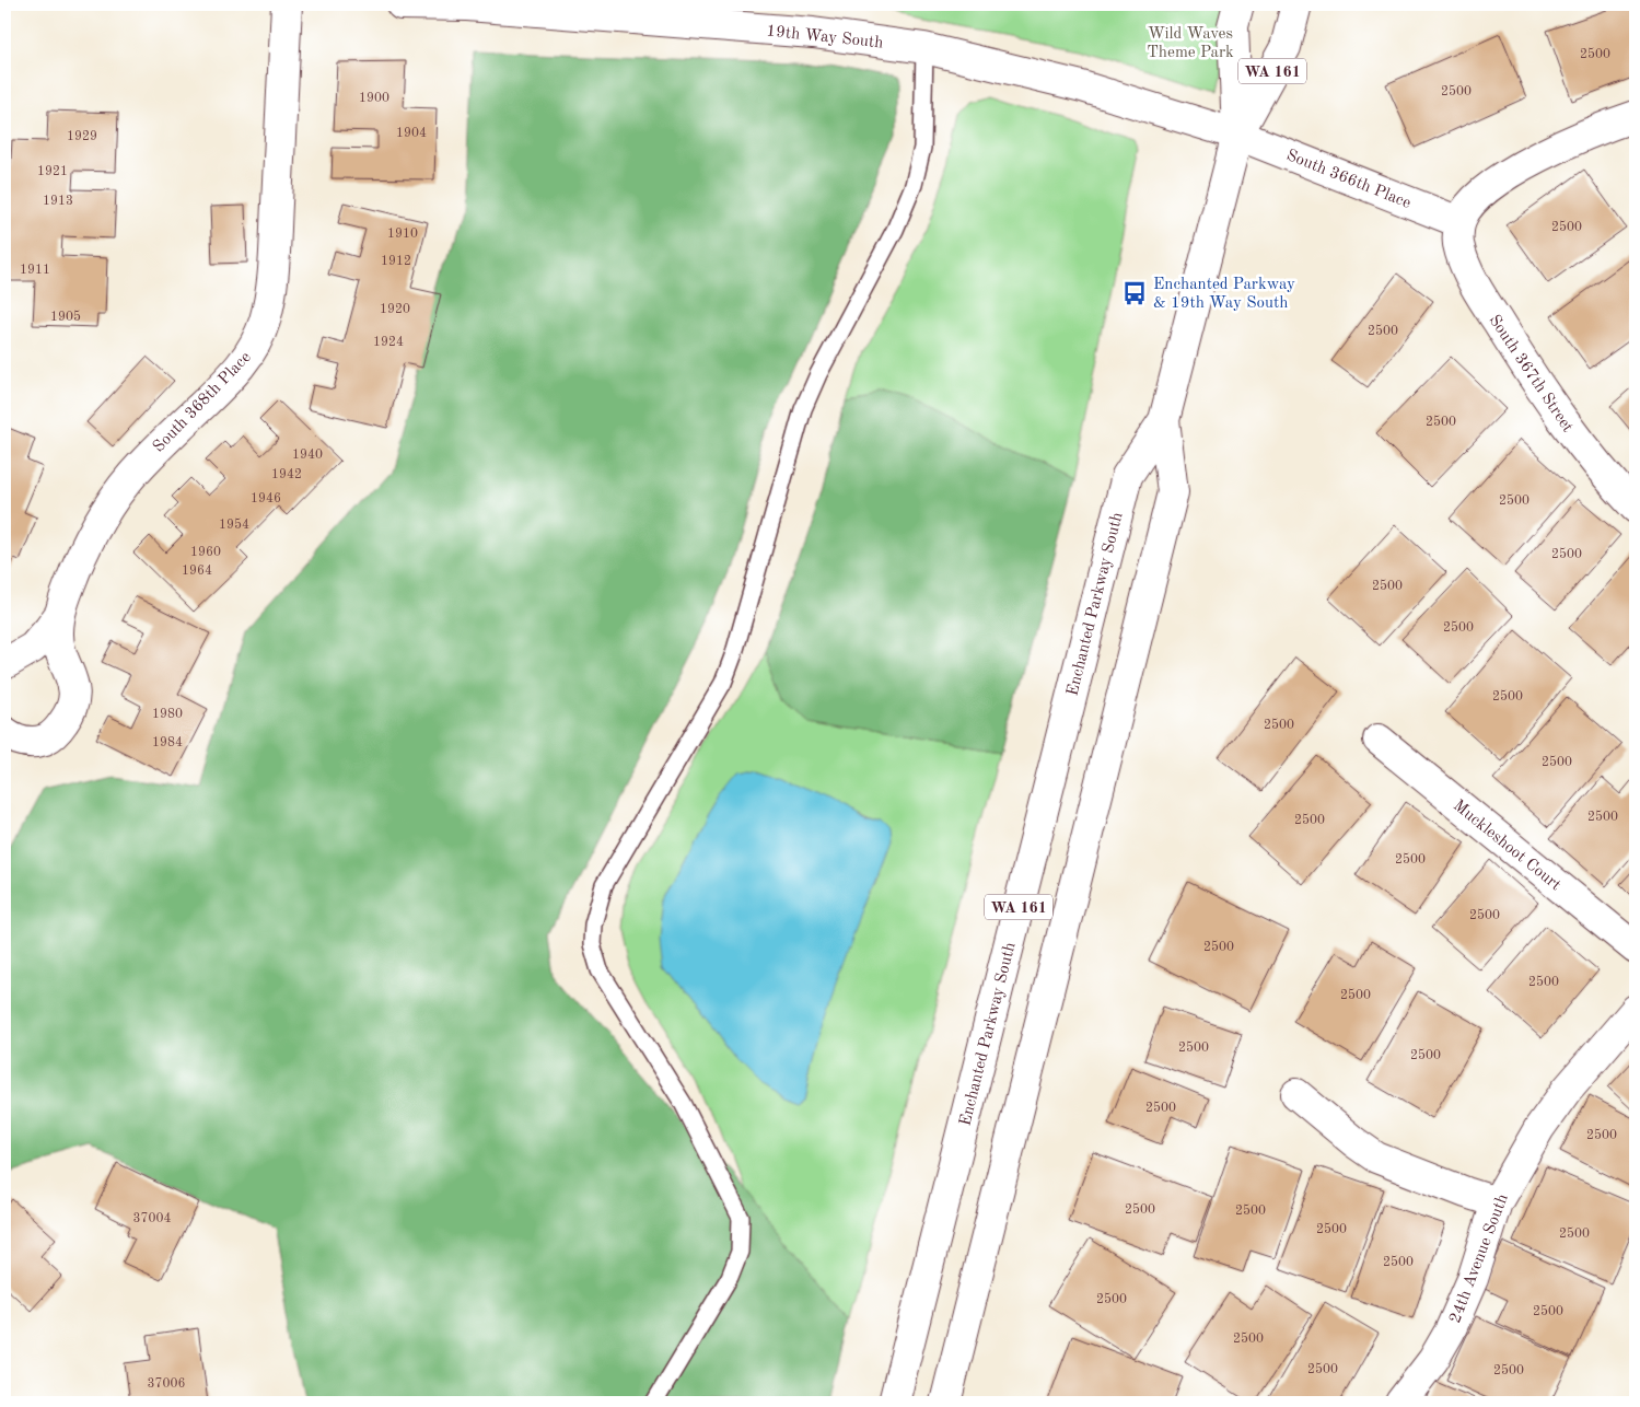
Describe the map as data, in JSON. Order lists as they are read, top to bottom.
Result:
{
  "streets": {
    "street": [
      "19th Way South",
      "WA 161",
      "South 366th Place",
      "South 367th Street",
      "South 368th Place",
      "Enchanted Parkway South",
      "Muckleshoot Court",
      "24th Avenue South"
    ]
  },
  "crossings": [
    ["19th Way South", "South 366th Place"],
    ["19th Way South", "Enchanted Parkway South"],
    ["South 366th Place", "South 367th Street"],
    ["South 366th Place", "Enchanted Parkway South"]
  ],
  "parks": ["Wild Waves Theme Park"],
  "places": {
    "bus stop": ["Enchanted Parkway & 19th Way South"]
  },
  "house_numbers": [
    "2500",
    "2500",
    "1900",
    "1904",
    "1929",
    "1921",
    "1913",
    "2500",
    "1910",
    "1912",
    "1911",
    "1920",
    "1905",
    "2500",
    "1924",
    "2500",
    "1940",
    "1942",
    "1946",
    "2500",
    "1954",
    "1960",
    "2500",
    "1964",
    "2500",
    "2500",
    "2500",
    "1980",
    "2500",
    "1984",
    "2500",
    "2500",
    "2500",
    "2500",
    "2500",
    "2500",
    "2500",
    "2500",
    "2500",
    "2500",
    "2500",
    "2500",
    "2500",
    "2500",
    "37004",
    "2500",
    "2500",
    "2500",
    "2500",
    "2500",
    "2500",
    "2500",
    "2500",
    "37006"
  ]
}
